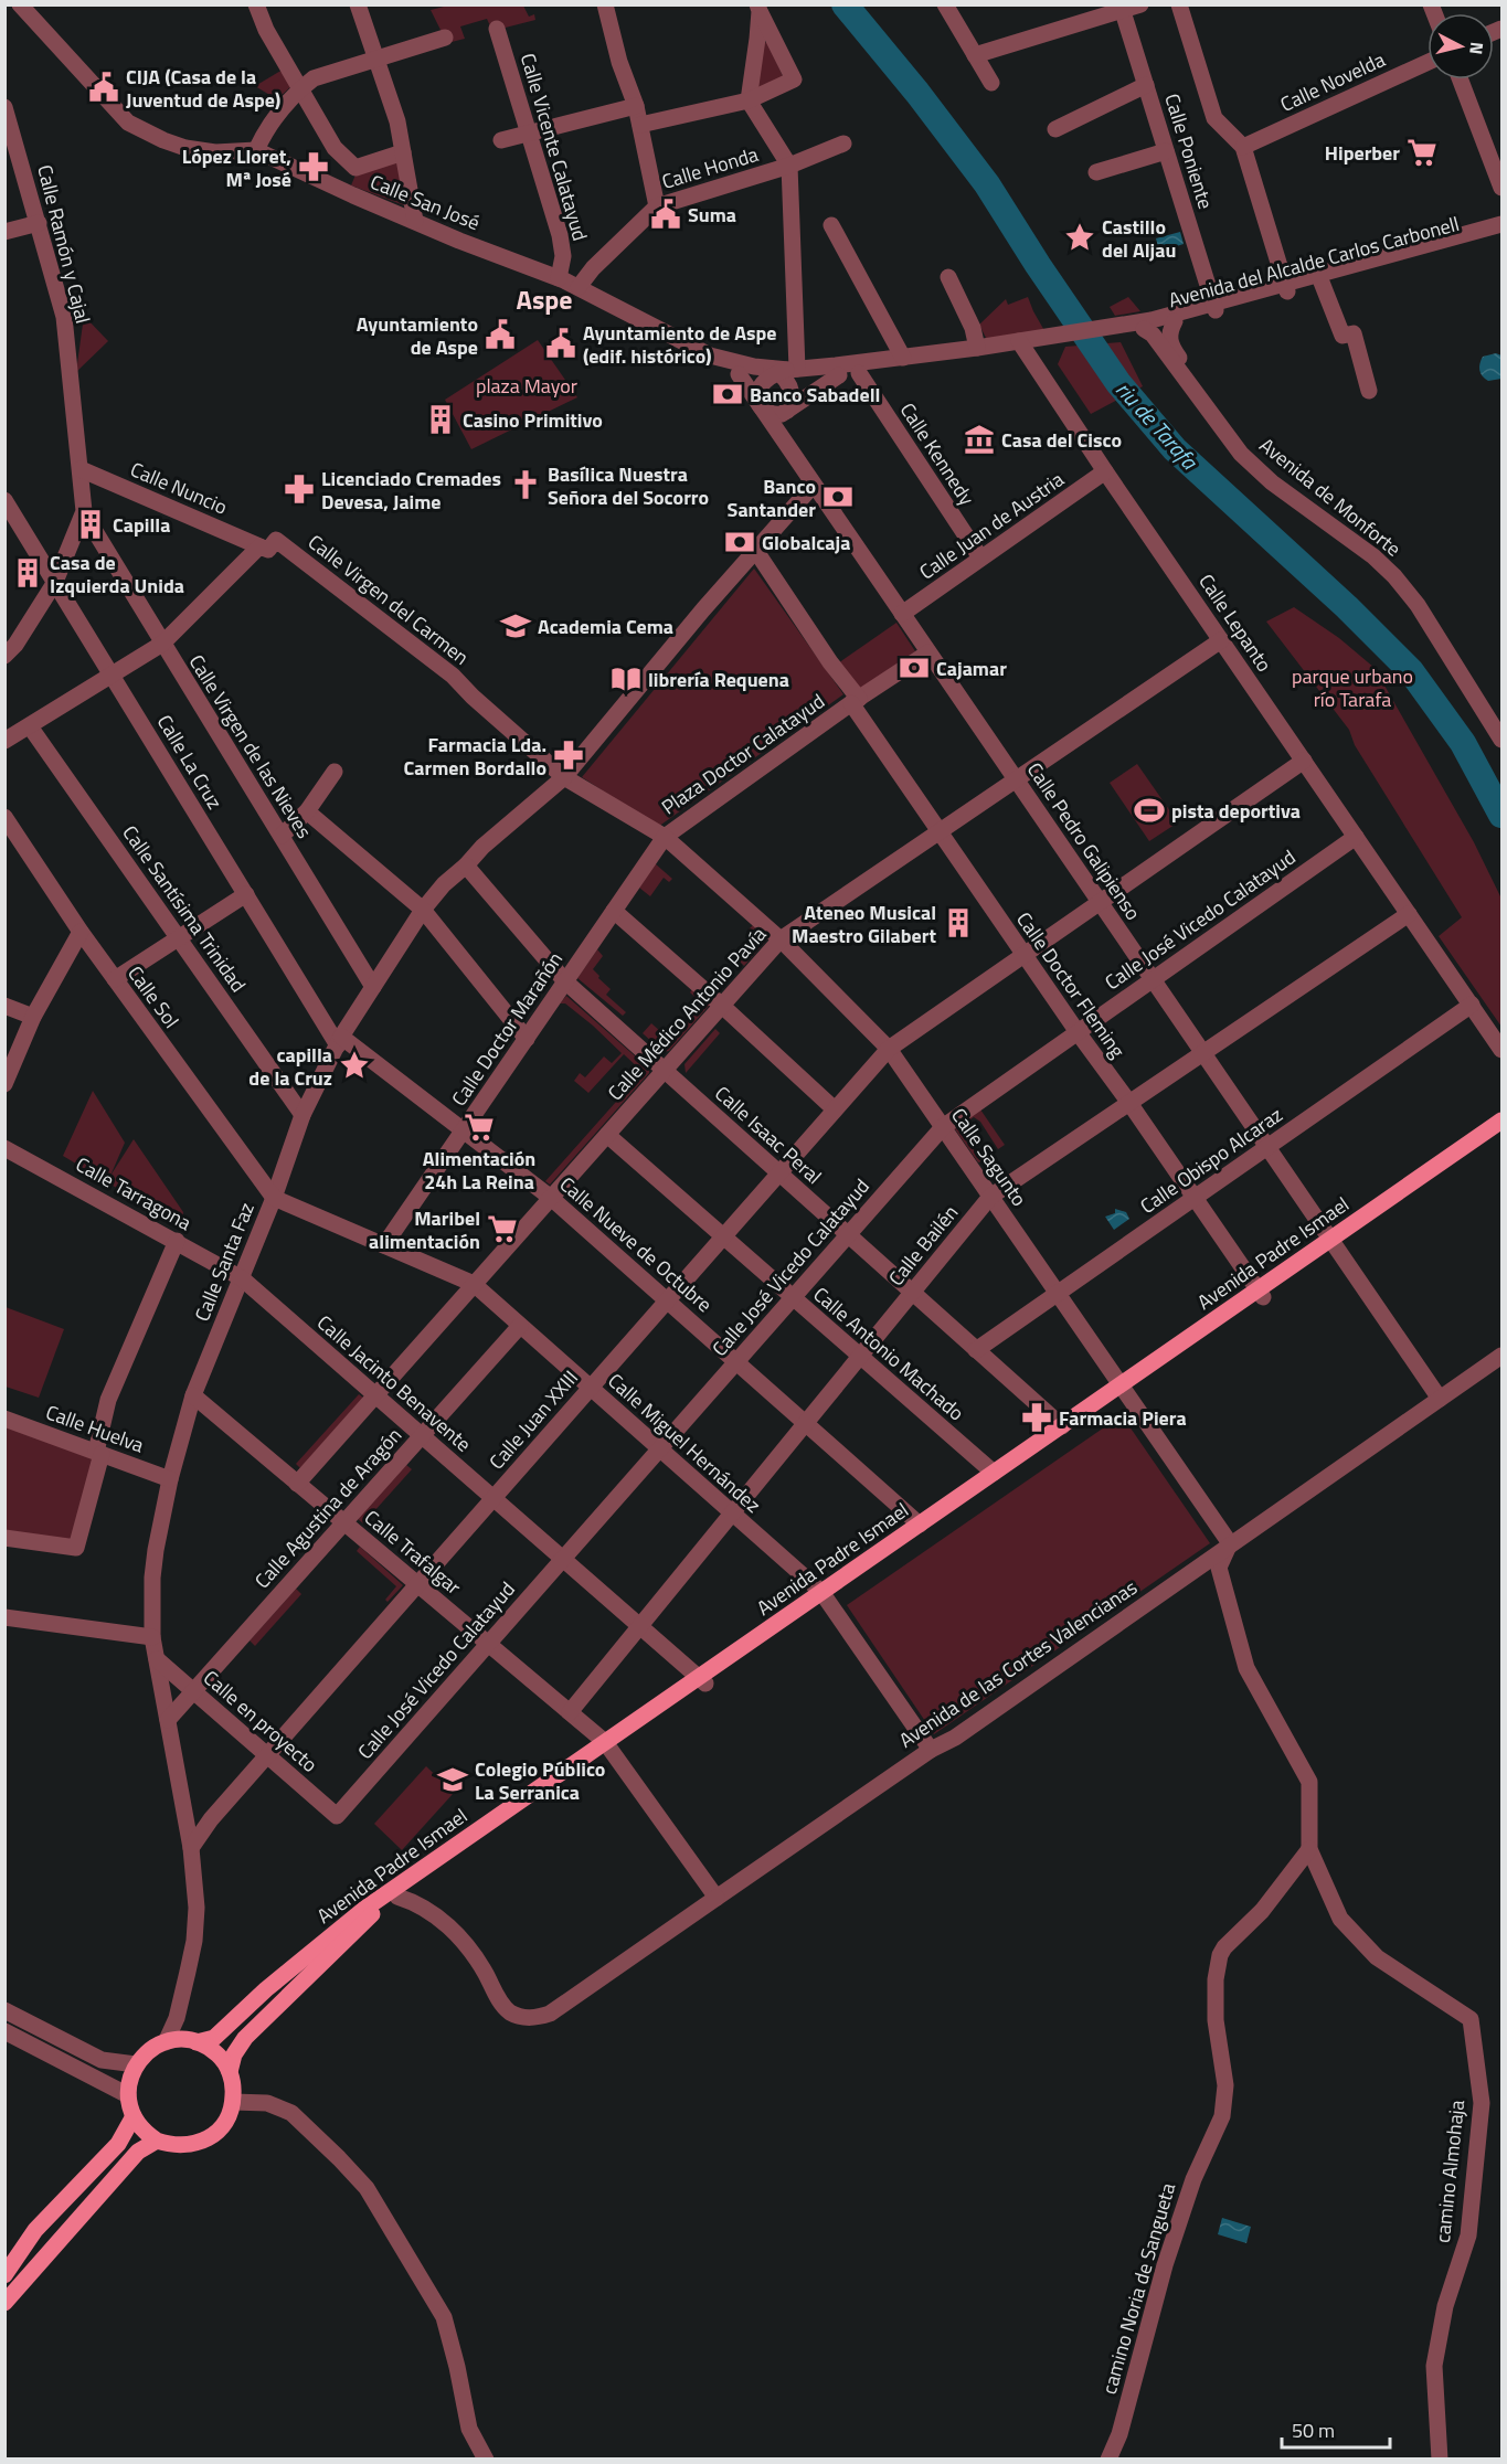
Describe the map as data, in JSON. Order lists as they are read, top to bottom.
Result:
{
  "streets": {
    "main road": ["Avenida Padre Ismael"],
    "street": [
      "Calle Novelda",
      "Calle Vicente Calatayud",
      "Calle Poniente",
      "Calle Honda",
      "Calle San José",
      "Calle Ramón y Cajal",
      "Avenida del Alcalde Carlos Carbonell",
      "Calle Kennedy",
      "Calle Nuncio",
      "Avenida de Monforte",
      "Calle Juan de Austria",
      "Calle Virgen del Carmen",
      "Calle Lepanto",
      "Calle Virgen de las Nieves",
      "Plaza Doctor Calatayud",
      "Calle La Cruz",
      "Calle Pedro Galipienso",
      "Calle Santísima Trinidad",
      "Calle José Vicedo Calatayud",
      "Calle Doctor Fleming",
      "Calle Sol",
      "Calle Médico Antonio Pavía",
      "Calle Doctor Marañón",
      "Calle Isaac Peral",
      "Calle Sagunto",
      "Calle Obispo Alcaraz",
      "Calle Tarragona",
      "Calle Nueve de Octubre",
      "Calle Bailén",
      "Calle Santa Faz",
      "Calle Antonio Machado",
      "Calle Jacinto Benavente",
      "Calle Juan XXIII",
      "Calle Huelva",
      "Calle Miguel Hernández",
      "Calle Agustina de Aragón",
      "Calle Trafalgar",
      "Avenida de las Cortes Valencianas",
      "Calle en proyecto",
      "camino Almohaja",
      "camino Noria de Sangueta"
    ]
  },
  "crossings": [
    ["Calle Vicente Calatayud", "Calle San José"],
    ["Calle Poniente", "Avenida del Alcalde Carlos Carbonell"],
    ["Calle Honda", "Calle San José"],
    ["Calle Ramón y Cajal", "Calle Nuncio"],
    ["Calle Ramón y Cajal", "Calle Virgen de las Nieves"],
    ["Avenida del Alcalde Carlos Carbonell", "Avenida de Monforte"],
    ["Calle Kennedy", "Calle Juan de Austria"],
    ["Calle Nuncio", "Calle Virgen del Carmen"],
    ["Calle Juan de Austria", "Calle Lepanto"],
    ["Calle Juan de Austria", "Calle Pedro Galipienso"],
    ["Calle Virgen del Carmen", "Plaza Doctor Calatayud"],
    ["Calle Virgen del Carmen", "Calle Santa Faz"],
    ["Calle Lepanto", "Calle José Vicedo Calatayud"],
    ["Calle Lepanto", "Calle Médico Antonio Pavía"],
    ["Calle Lepanto", "Calle Obispo Alcaraz"],
    ["Calle Lepanto", "Calle Bailén"],
    ["Calle Lepanto", "Calle Juan XXIII"],
    ["Calle Virgen de las Nieves", "Calle Santa Faz"],
    ["Plaza Doctor Calatayud", "Calle Pedro Galipienso"],
    ["Plaza Doctor Calatayud", "Calle Doctor Fleming"],
    ["Plaza Doctor Calatayud", "Calle Doctor Marañón"],
    ["Plaza Doctor Calatayud", "Calle Sagunto"],
    ["Plaza Doctor Calatayud", "Calle Santa Faz"],
    ["Calle La Cruz", "Calle Nueve de Octubre"],
    ["Calle La Cruz", "Calle Santa Faz"],
    ["Calle Pedro Galipienso", "Calle José Vicedo Calatayud"],
    ["Calle Pedro Galipienso", "Calle Médico Antonio Pavía"],
    ["Calle Pedro Galipienso", "Calle Obispo Alcaraz"],
    ["Calle Pedro Galipienso", "Calle Bailén"],
    ["Calle Pedro Galipienso", "Avenida Padre Ismael"],
    ["Calle Pedro Galipienso", "Calle Juan XXIII"],
    ["Calle Pedro Galipienso", "Avenida de las Cortes Valencianas"],
    ["Calle Santísima Trinidad", "Calle Santa Faz"],
    ["Calle José Vicedo Calatayud", "Calle Doctor Fleming"],
    ["Calle José Vicedo Calatayud", "Calle Isaac Peral"],
    ["Calle José Vicedo Calatayud", "Calle Sagunto"],
    ["Calle José Vicedo Calatayud", "Calle Nueve de Octubre"],
    ["Calle José Vicedo Calatayud", "Calle Antonio Machado"],
    ["Calle José Vicedo Calatayud", "Calle Jacinto Benavente"],
    ["Calle José Vicedo Calatayud", "Calle Miguel Hernández"],
    ["Calle José Vicedo Calatayud", "Calle Trafalgar"],
    ["Calle José Vicedo Calatayud", "Calle en proyecto"],
    ["Calle Doctor Fleming", "Calle Médico Antonio Pavía"],
    ["Calle Doctor Fleming", "Calle Obispo Alcaraz"],
    ["Calle Doctor Fleming", "Calle Bailén"],
    ["Calle Doctor Fleming", "Avenida Padre Ismael"],
    ["Calle Doctor Fleming", "Calle Juan XXIII"],
    ["Calle Sol", "Calle Santa Faz"],
    ["Calle Sol", "Calle Miguel Hernández"],
    ["Calle Médico Antonio Pavía", "Calle Isaac Peral"],
    ["Calle Médico Antonio Pavía", "Calle Sagunto"],
    ["Calle Médico Antonio Pavía", "Calle Nueve de Octubre"],
    ["Calle Médico Antonio Pavía", "Calle Antonio Machado"],
    ["Calle Médico Antonio Pavía", "Calle Jacinto Benavente"],
    ["Calle Médico Antonio Pavía", "Calle Miguel Hernández"],
    ["Calle Médico Antonio Pavía", "Calle Trafalgar"],
    ["Calle Doctor Marañón", "Calle Isaac Peral"],
    ["Calle Doctor Marañón", "Calle Sagunto"],
    ["Calle Doctor Marañón", "Calle Nueve de Octubre"],
    ["Calle Doctor Marañón", "Calle Miguel Hernández"],
    ["Calle Isaac Peral", "Calle Obispo Alcaraz"],
    ["Calle Isaac Peral", "Calle Bailén"],
    ["Calle Isaac Peral", "Avenida Padre Ismael"],
    ["Calle Isaac Peral", "Calle Santa Faz"],
    ["Calle Isaac Peral", "Calle Juan XXIII"],
    ["Calle Sagunto", "Calle Obispo Alcaraz"],
    ["Calle Sagunto", "Calle Bailén"],
    ["Calle Sagunto", "Avenida Padre Ismael"],
    ["Calle Sagunto", "Calle Juan XXIII"],
    ["Calle Sagunto", "Avenida de las Cortes Valencianas"],
    ["Calle Sagunto", "camino Almohaja"],
    ["Calle Tarragona", "Calle Santa Faz"],
    ["Calle Tarragona", "Calle Jacinto Benavente"],
    ["Calle Nueve de Octubre", "Calle Bailén"],
    ["Calle Nueve de Octubre", "Avenida Padre Ismael"],
    ["Calle Nueve de Octubre", "Calle Santa Faz"],
    ["Calle Nueve de Octubre", "Calle Juan XXIII"],
    ["Calle Bailén", "Calle Antonio Machado"],
    ["Calle Bailén", "Calle Jacinto Benavente"],
    ["Calle Bailén", "Calle Miguel Hernández"],
    ["Calle Bailén", "Calle Trafalgar"],
    ["Avenida Padre Ismael", "Calle Antonio Machado"],
    ["Avenida Padre Ismael", "Calle Jacinto Benavente"],
    ["Avenida Padre Ismael", "Calle Miguel Hernández"],
    ["Avenida Padre Ismael", "Calle Trafalgar"],
    ["Avenida Padre Ismael", "Avenida de las Cortes Valencianas"],
    ["Calle Santa Faz", "Calle Jacinto Benavente"],
    ["Calle Santa Faz", "Calle Juan XXIII"],
    ["Calle Santa Faz", "Calle Huelva"],
    ["Calle Santa Faz", "Calle Miguel Hernández"],
    ["Calle Santa Faz", "Calle Agustina de Aragón"],
    ["Calle Santa Faz", "Calle Trafalgar"],
    ["Calle Santa Faz", "Calle en proyecto"],
    ["Calle Antonio Machado", "Calle Juan XXIII"],
    ["Calle Jacinto Benavente", "Calle Juan XXIII"],
    ["Calle Jacinto Benavente", "Calle Agustina de Aragón"],
    ["Calle Juan XXIII", "Calle Miguel Hernández"],
    ["Calle Juan XXIII", "Calle Trafalgar"],
    ["Calle Juan XXIII", "Calle en proyecto"],
    ["Calle Miguel Hernández", "Calle Agustina de Aragón"],
    ["Calle Agustina de Aragón", "Calle Trafalgar"],
    ["Calle Agustina de Aragón", "Calle en proyecto"],
    ["Avenida de las Cortes Valencianas", "camino Almohaja"],
    ["camino Almohaja", "camino Noria de Sangueta"]
  ],
  "districts": ["Aspe"],
  "water": ["riu de Tarafa"],
  "parks": ["plaza Mayor", "parque urbano río Tarafa"],
  "places": {
    "public building": [
      "CIJA (Casa de la Juventud de Aspe)",
      "Suma",
      "Ayuntamiento de Aspe",
      "Ayuntamiento de Aspe (edif. histórico)"
    ],
    "supermarket": ["Hiperber", "Alimentación 24h La Reina", "Maribel alimentación"],
    "pharmacy": [
      "López Lloret, Mª José",
      "Licenciado Cremades Devesa, Jaime",
      "Farmacia Lda. Carmen Bordallo",
      "Farmacia Piera"
    ],
    "place": ["Castillo del Aljau", "capilla de la Cruz"],
    "bank": [
      "Banco Sabadell",
      "Banco Santander",
      "Globalcaja",
      "Cajamar"
    ],
    "building": [
      "Casino Primitivo",
      "Capilla",
      "Casa de Izquierda Unida",
      "Ateneo Musical Maestro Gilabert"
    ],
    "museum": ["Casa del Cisco"],
    "church": ["Basílica Nuestra Señora del Socorro"],
    "school or university": ["Academia Cema", "Colegio Público La Serranica"],
    "library": ["librería Requena"],
    "sports": ["pista deportiva"]
  },
  "scale_bar": "50 m",
  "north": "right"
}
